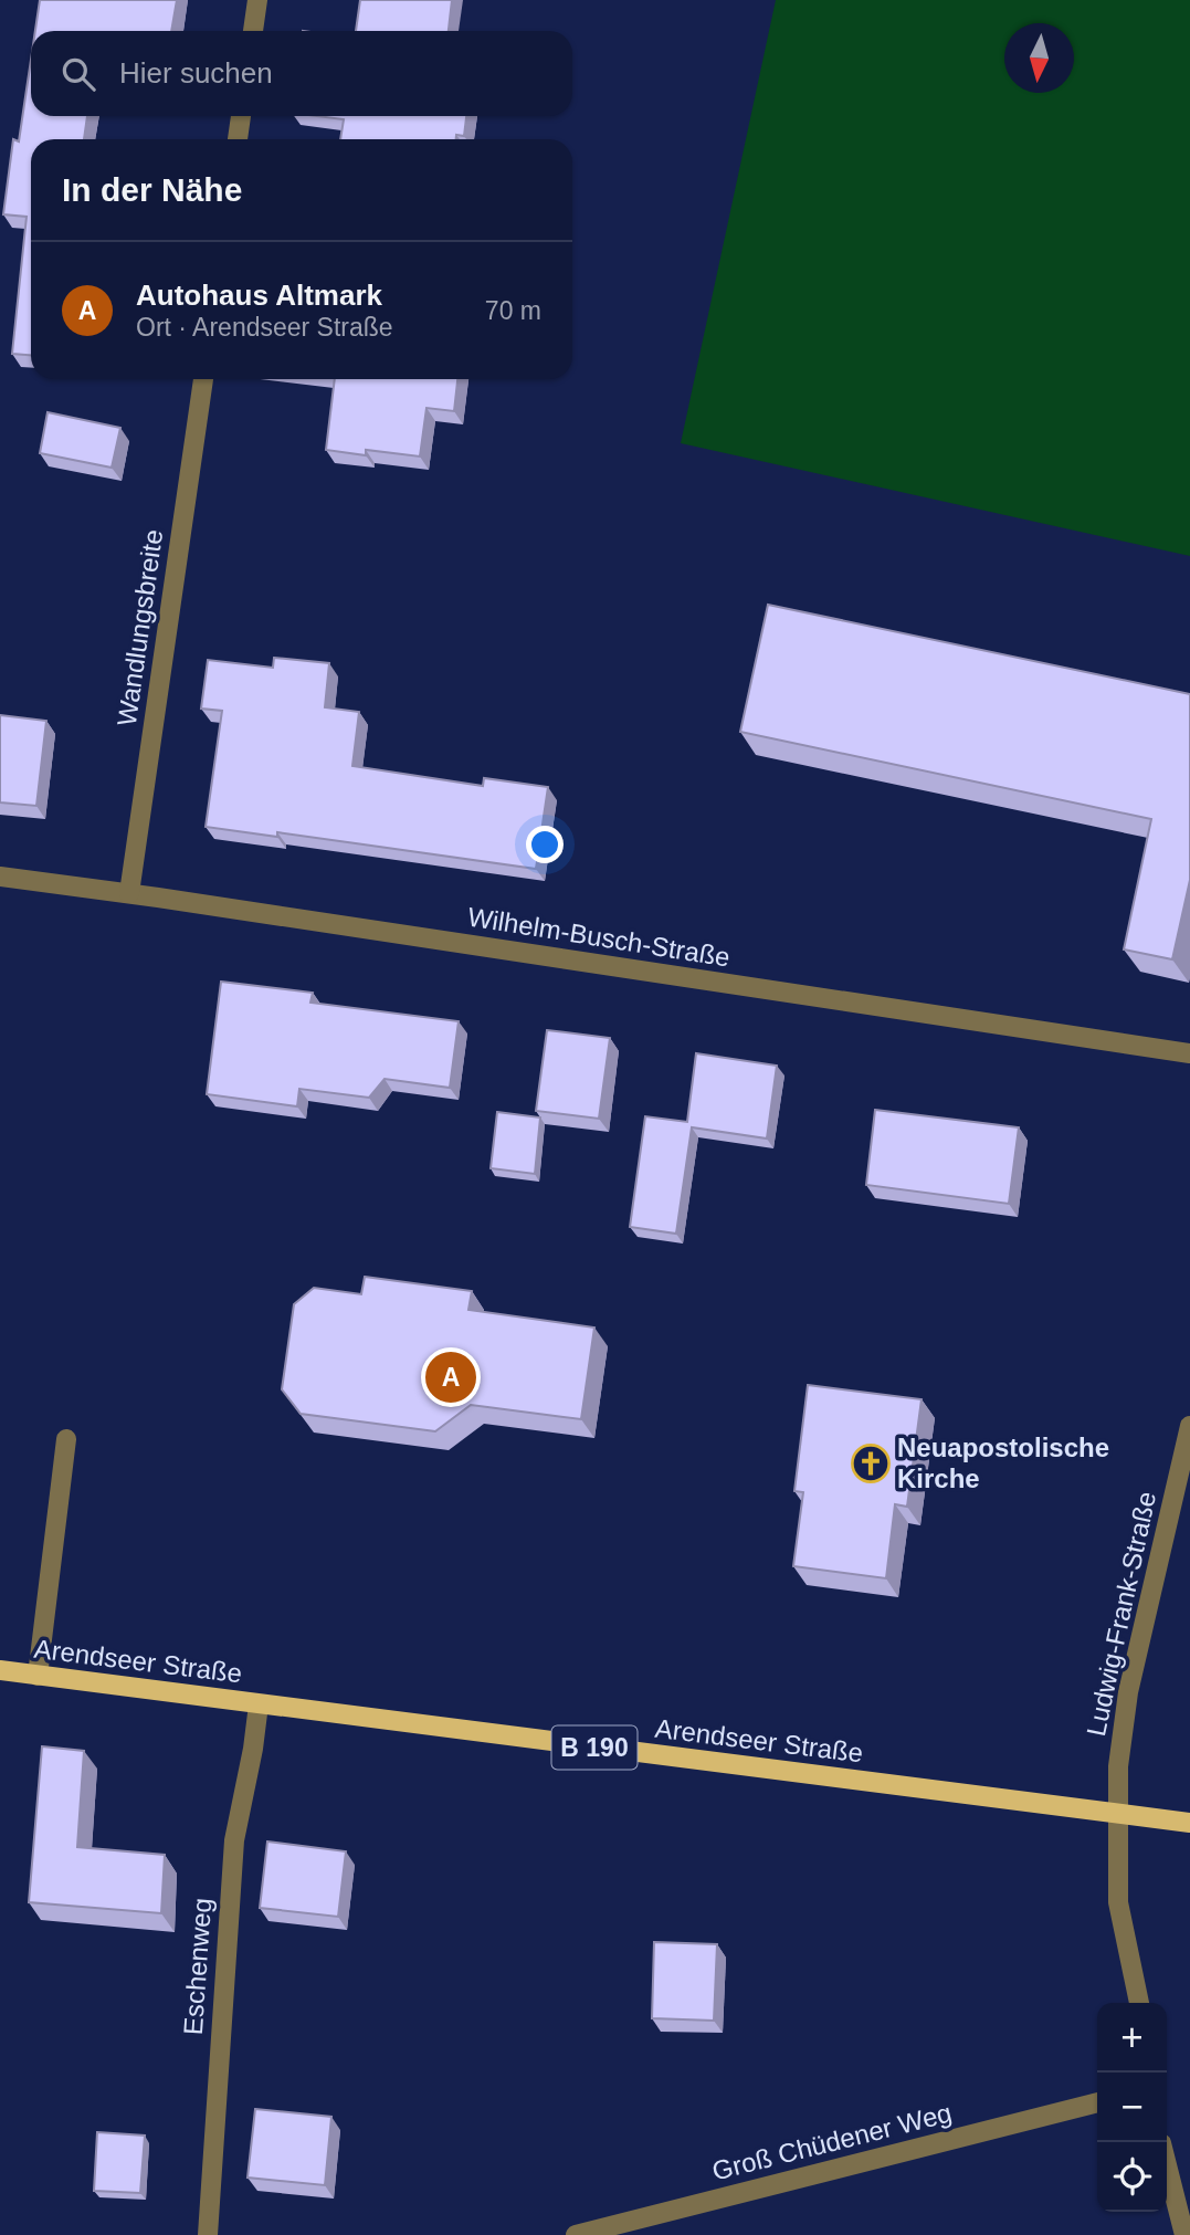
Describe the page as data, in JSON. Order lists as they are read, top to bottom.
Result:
{
  "streets": {
    "main road": ["Arendseer Straße", "B 190"],
    "street": [
      "Wandlungsbreite",
      "Wilhelm-Busch-Straße",
      "Ludwig-Frank-Straße",
      "Eschenweg",
      "Groß Chüdener Weg"
    ]
  },
  "crossings": [
    ["Wandlungsbreite", "Wilhelm-Busch-Straße"],
    ["Ludwig-Frank-Straße", "Arendseer Straße"],
    ["Arendseer Straße", "Eschenweg"]
  ],
  "places": {
    "church": ["Neuapostolische Kirche"]
  },
  "north": "bottom",
  "page": {
    "search": "Hier suchen",
    "heading": "In der Nähe",
    "list": [
      {
        "mark": "A",
        "name": "Autohaus Altmark",
        "note": "Ort · Arendseer Straße",
        "value": "70 m"
      }
    ],
    "pins": "A",
    "map_buttons": ["+", "−"]
  }
}
